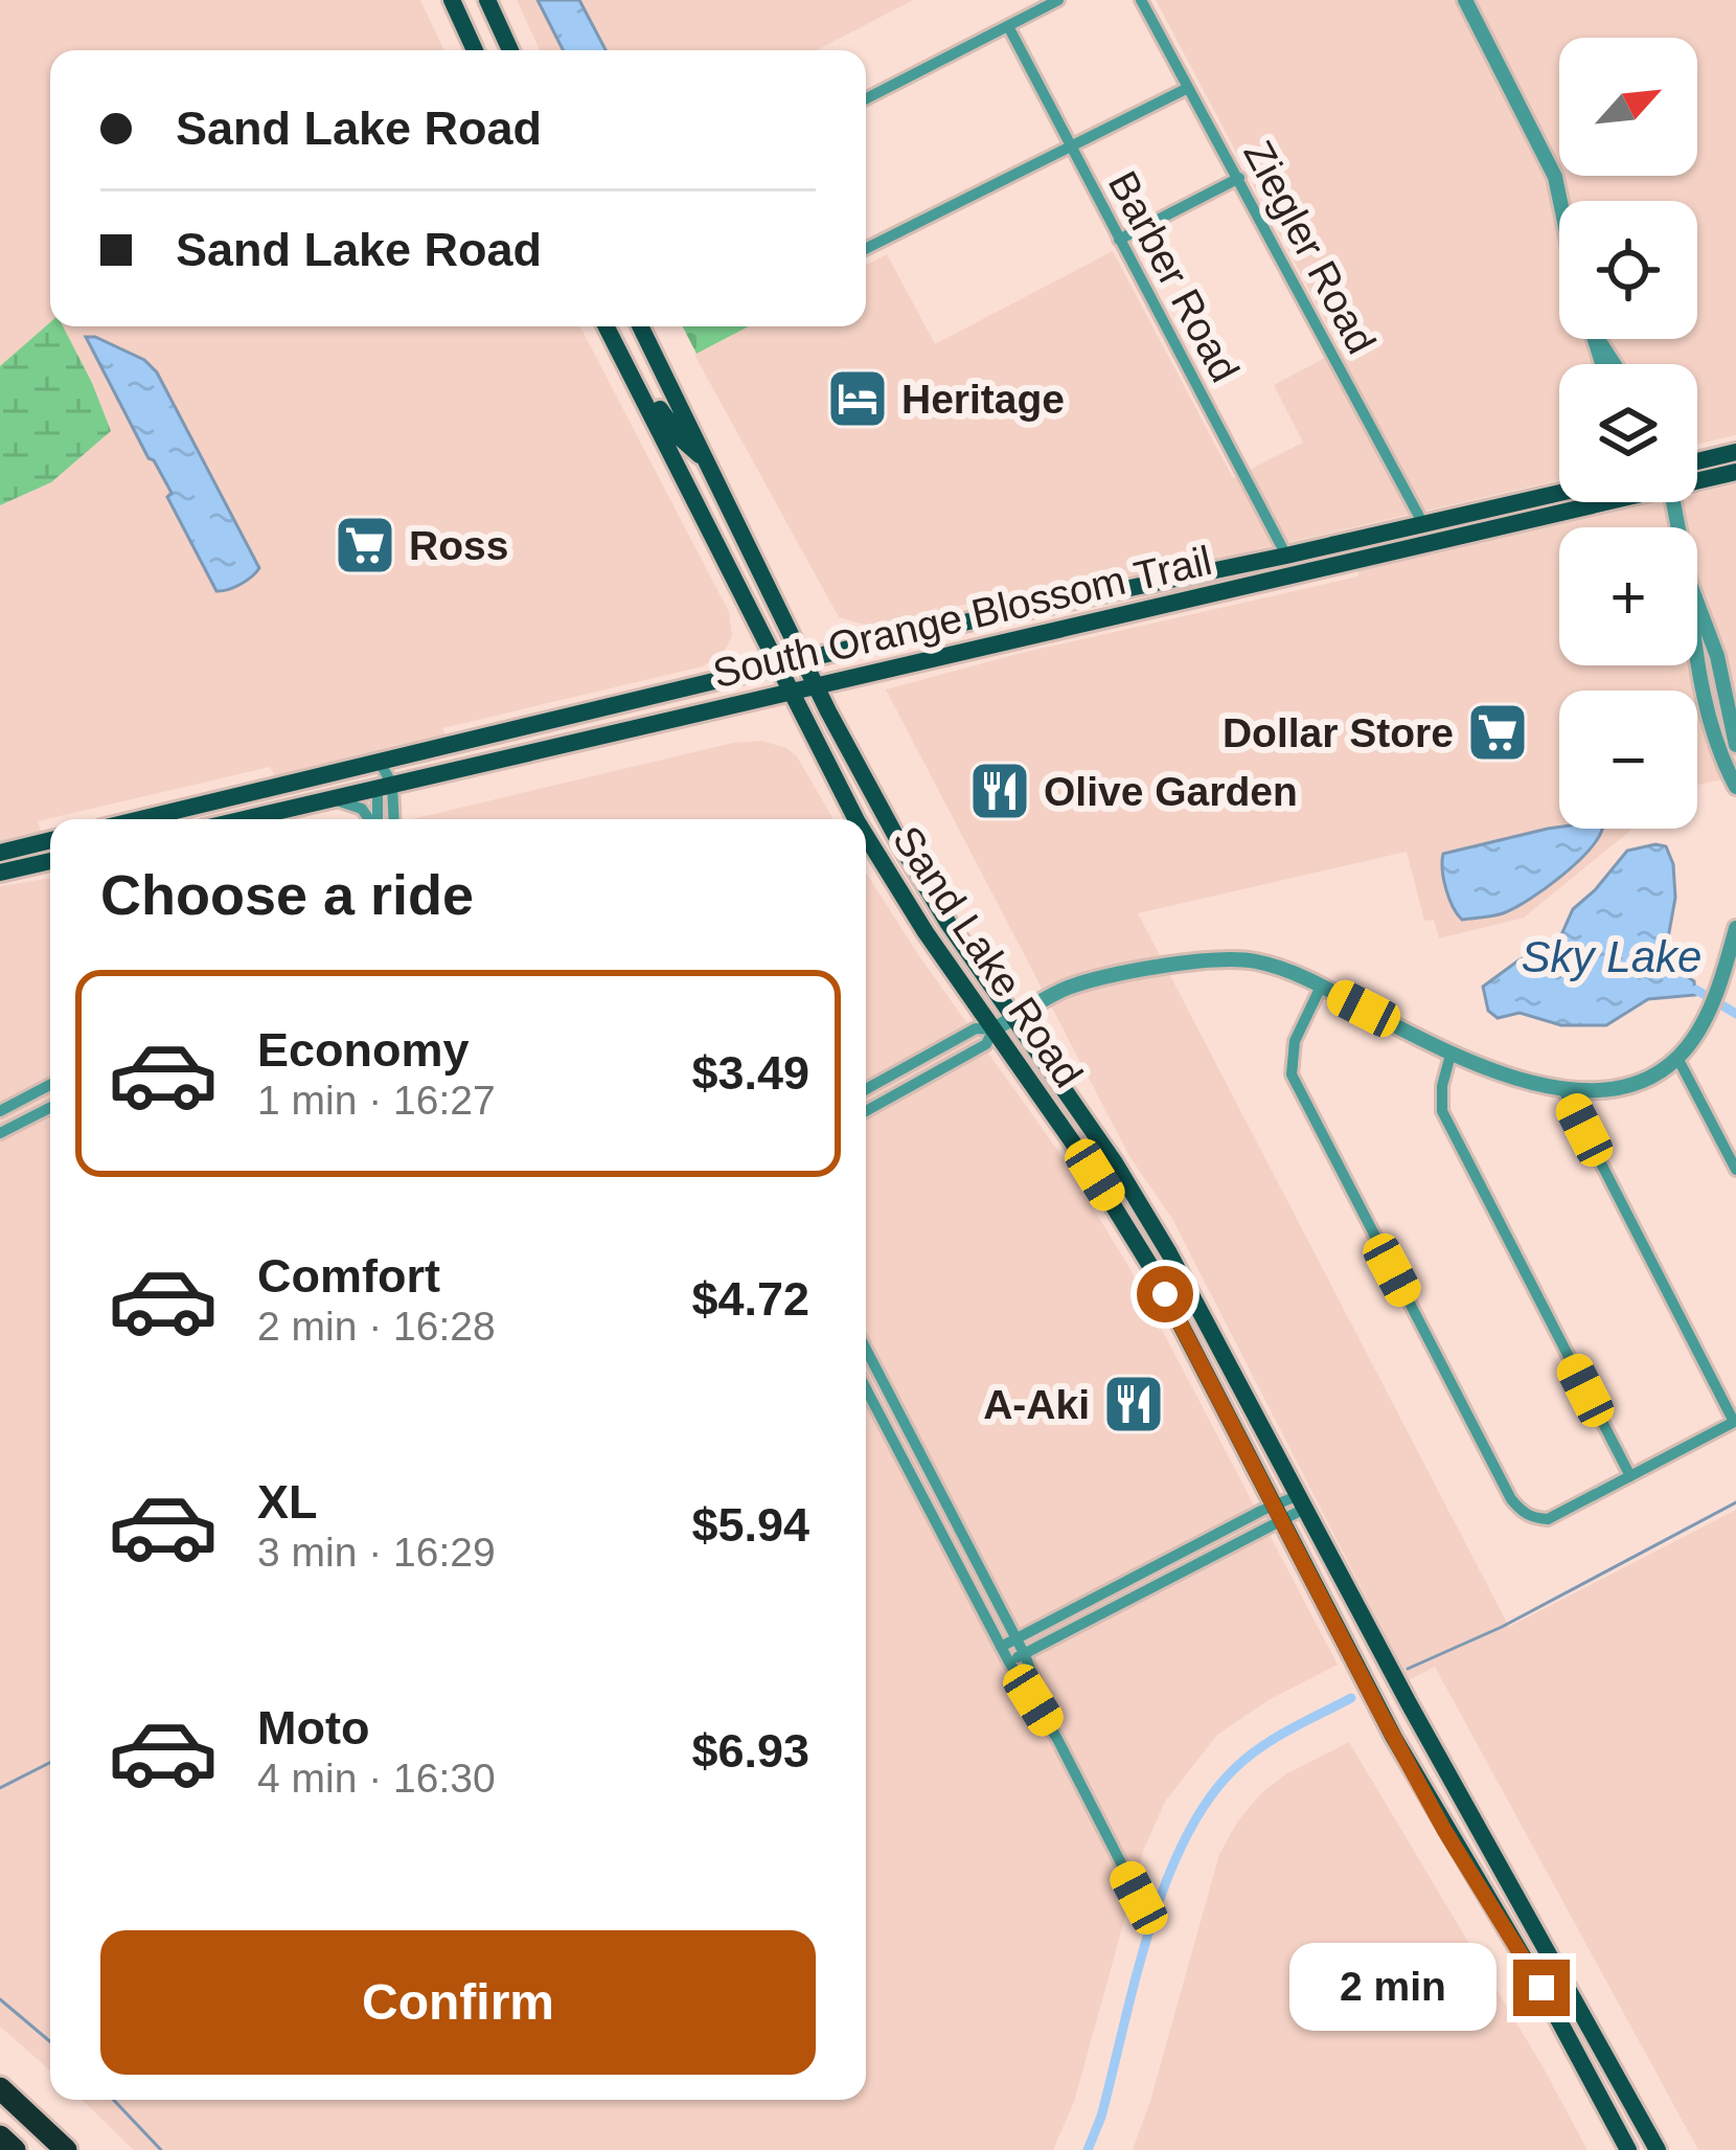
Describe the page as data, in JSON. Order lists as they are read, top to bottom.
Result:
{
  "streets": {
    "main road": ["South Orange Blossom Trail", "Sand Lake Road"],
    "street": ["Ziegler Road", "Barber Road"]
  },
  "crossings": [
    ["Barber Road", "South Orange Blossom Trail"],
    ["South Orange Blossom Trail", "Sand Lake Road"]
  ],
  "water": ["Sky Lake"],
  "places": {
    "hotel": ["Heritage"],
    "supermarket": ["Ross", "Dollar Store"],
    "restaurant": ["Olive Garden", "A-Aki"]
  },
  "north": "top right",
  "page": {
    "map_buttons": ["+", "−"],
    "banner": ["Sand Lake Road", "Sand Lake Road"],
    "heading": "Choose a ride",
    "list": [
      {
        "name": "Economy",
        "note": "1 min · 16:27",
        "value": "$3.49"
      },
      {
        "name": "Comfort",
        "note": "2 min · 16:28",
        "value": "$4.72"
      },
      {
        "name": "XL",
        "note": "3 min · 16:29",
        "value": "$5.94"
      },
      {
        "name": "Moto",
        "note": "4 min · 16:30",
        "value": "$6.93"
      }
    ],
    "buttons": "Confirm",
    "bubble": "2 min"
  }
}
